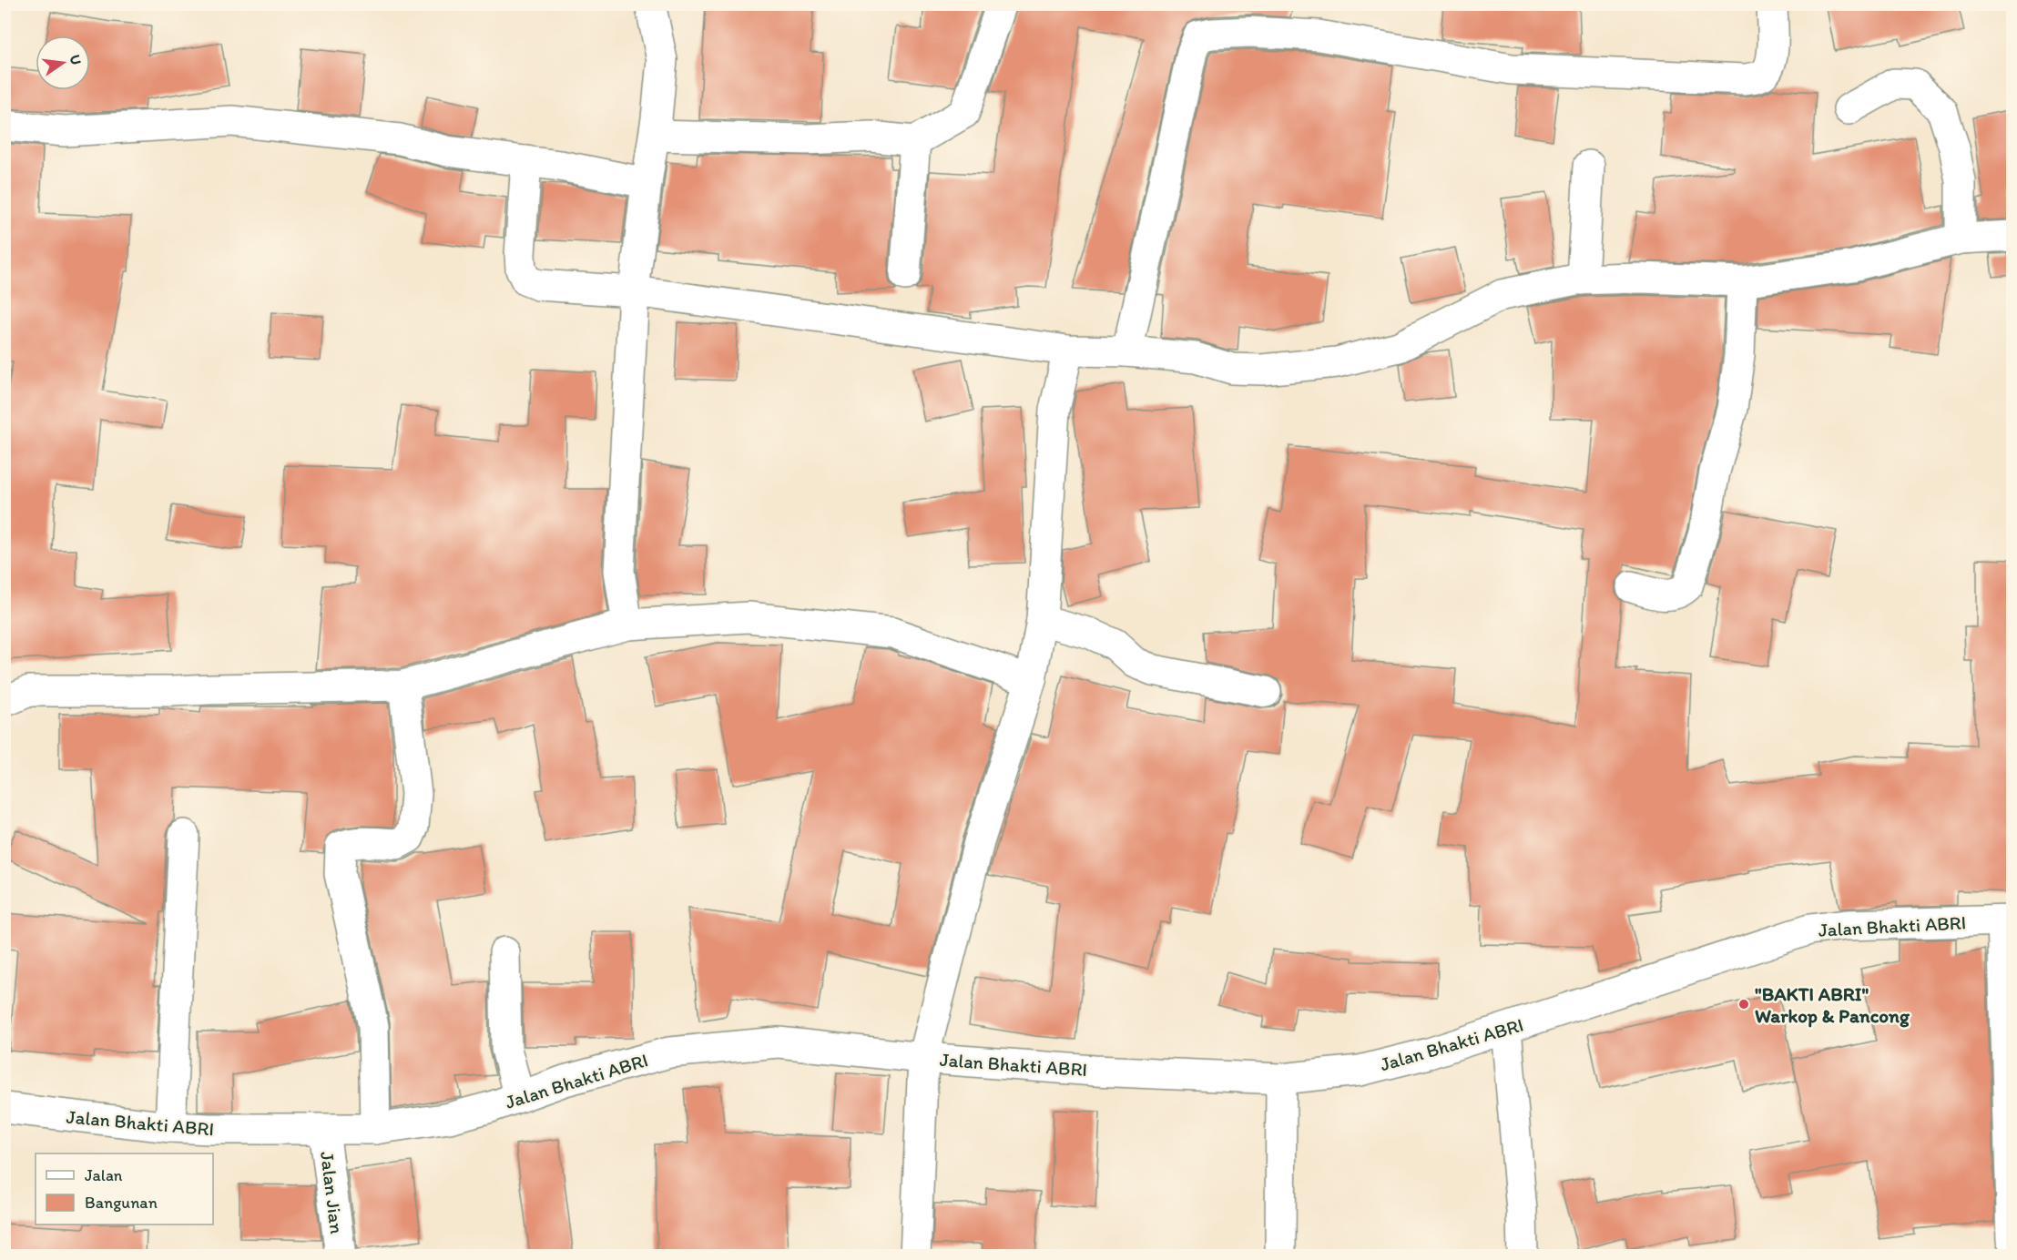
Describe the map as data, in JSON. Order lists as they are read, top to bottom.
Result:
{
  "streets": {
    "street": ["Jalan Bhakti ABRI", "Jalan Jian"]
  },
  "crossings": [
    ["Jalan Bhakti ABRI", "Jalan Jian"]
  ],
  "places": ["\"BAKTI ABRI\" Warkop & Pancong"],
  "legend": ["Jalan", "Bangunan"],
  "north": "right"
}
